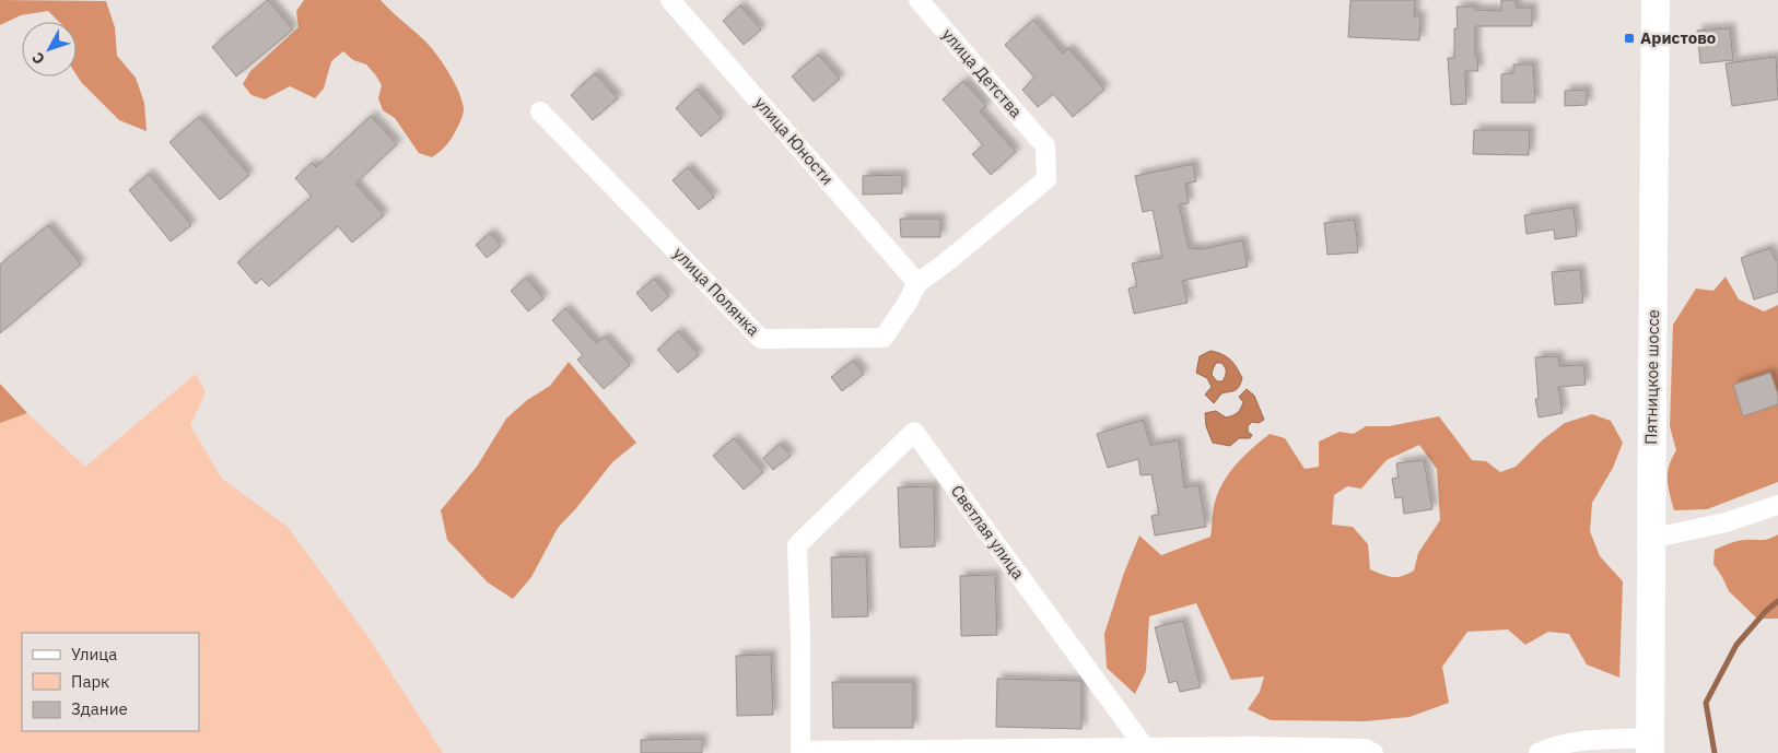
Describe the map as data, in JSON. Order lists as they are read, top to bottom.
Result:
{
  "streets": {
    "main road": ["Пятницкое шоссе"],
    "street": [
      "улица Детства",
      "улица Юности",
      "улица Полянка",
      "Светлая улица"
    ]
  },
  "crossings": [
    ["улица Детства", "улица Юности"],
    ["улица Детства", "улица Полянка"],
    ["улица Юности", "улица Полянка"]
  ],
  "places": {
    "transit": ["Аристово"]
  },
  "legend": ["Улица", "Парк", "Здание"],
  "north": "bottom left"
}
